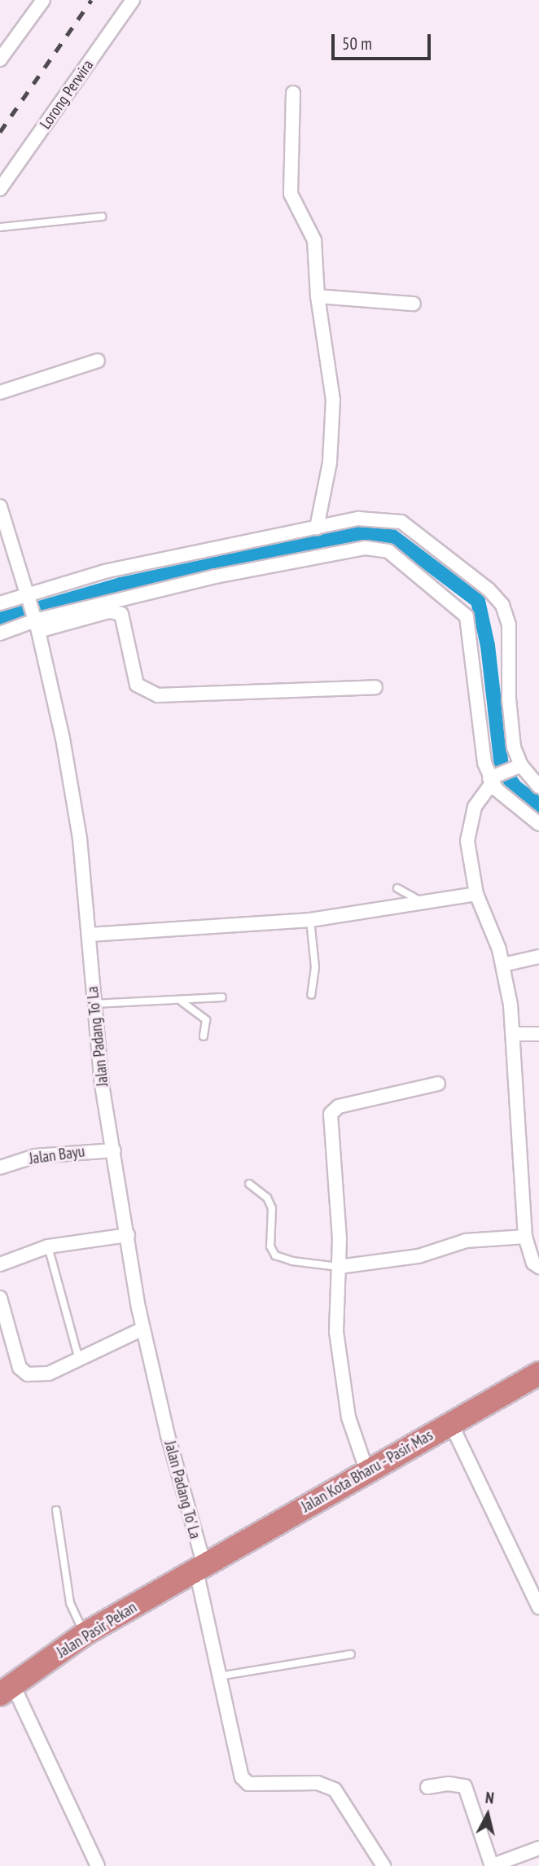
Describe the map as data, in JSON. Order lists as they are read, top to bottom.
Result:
{
  "streets": {
    "highway": ["Jalan Kota Bharu - Pasir Mas", "Jalan Pasir Pekan"],
    "street": ["Lorong Perwira", "Jalan Padang To' La", "Jalan Bayu"]
  },
  "crossings": [
    ["Jalan Padang To' La", "Jalan Bayu"],
    ["Jalan Padang To' La", "Jalan Kota Bharu - Pasir Mas"],
    ["Jalan Padang To' La", "Jalan Pasir Pekan"],
    ["Jalan Kota Bharu - Pasir Mas", "Jalan Pasir Pekan"]
  ],
  "scale_bar": "50 m",
  "north": "top"
}
